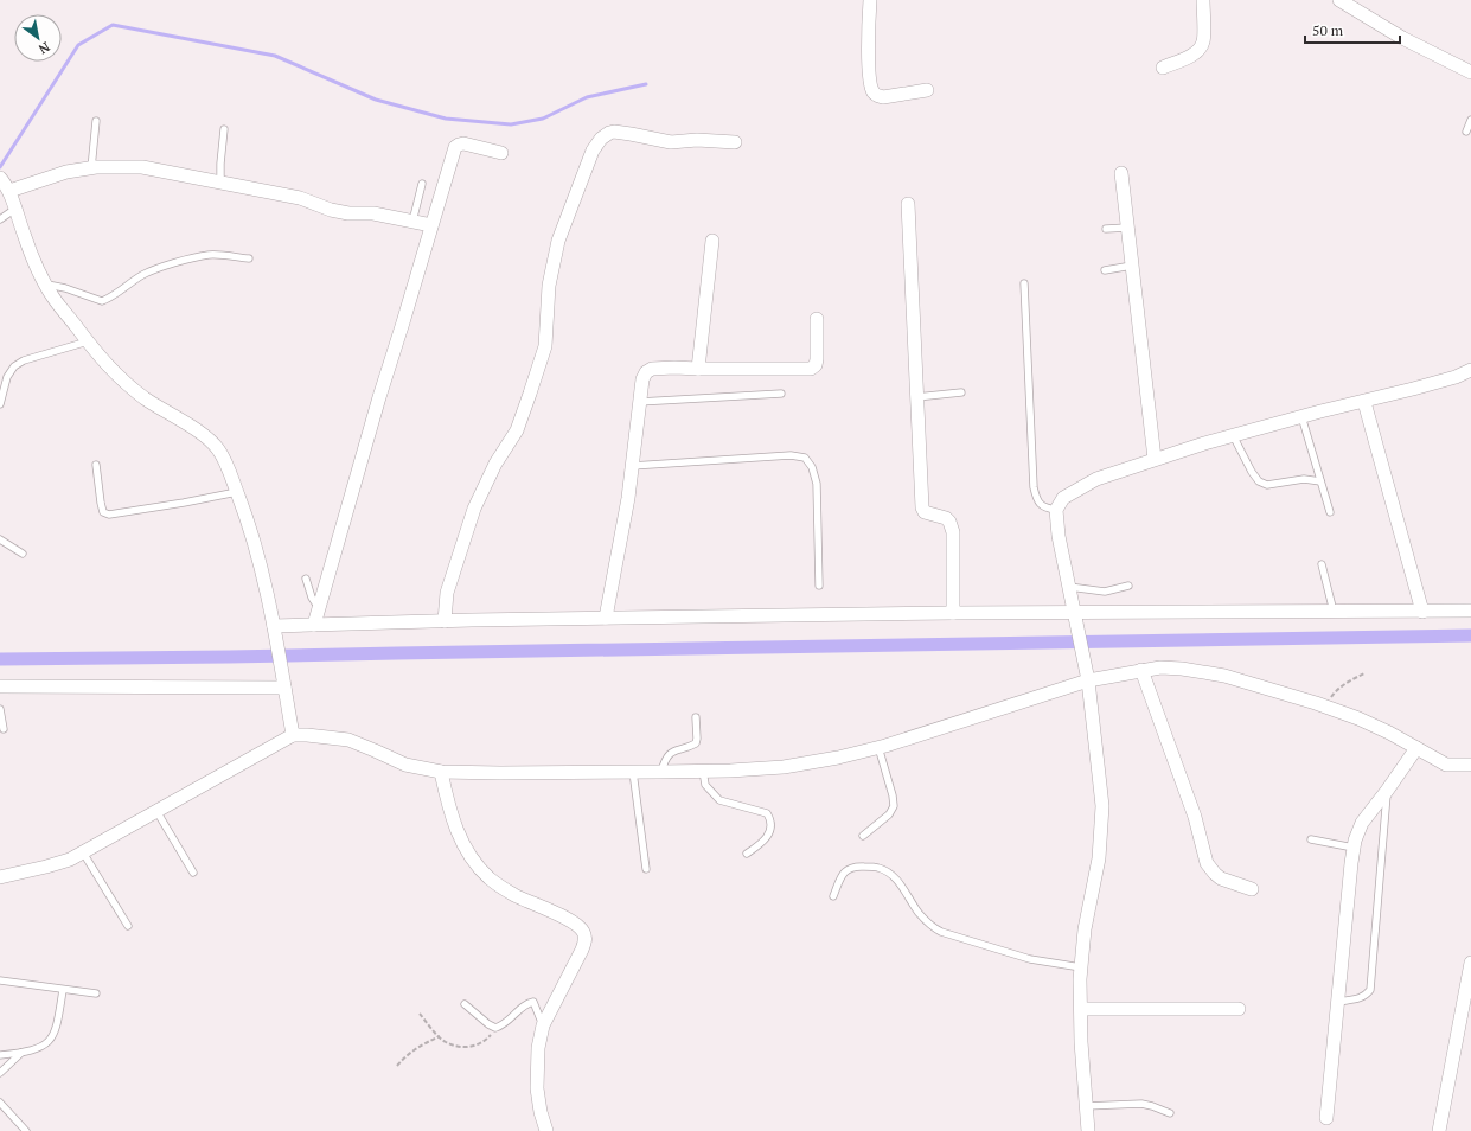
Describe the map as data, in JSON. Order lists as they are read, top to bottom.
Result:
{
  "scale_bar": "50 m",
  "north": "bottom right"
}
